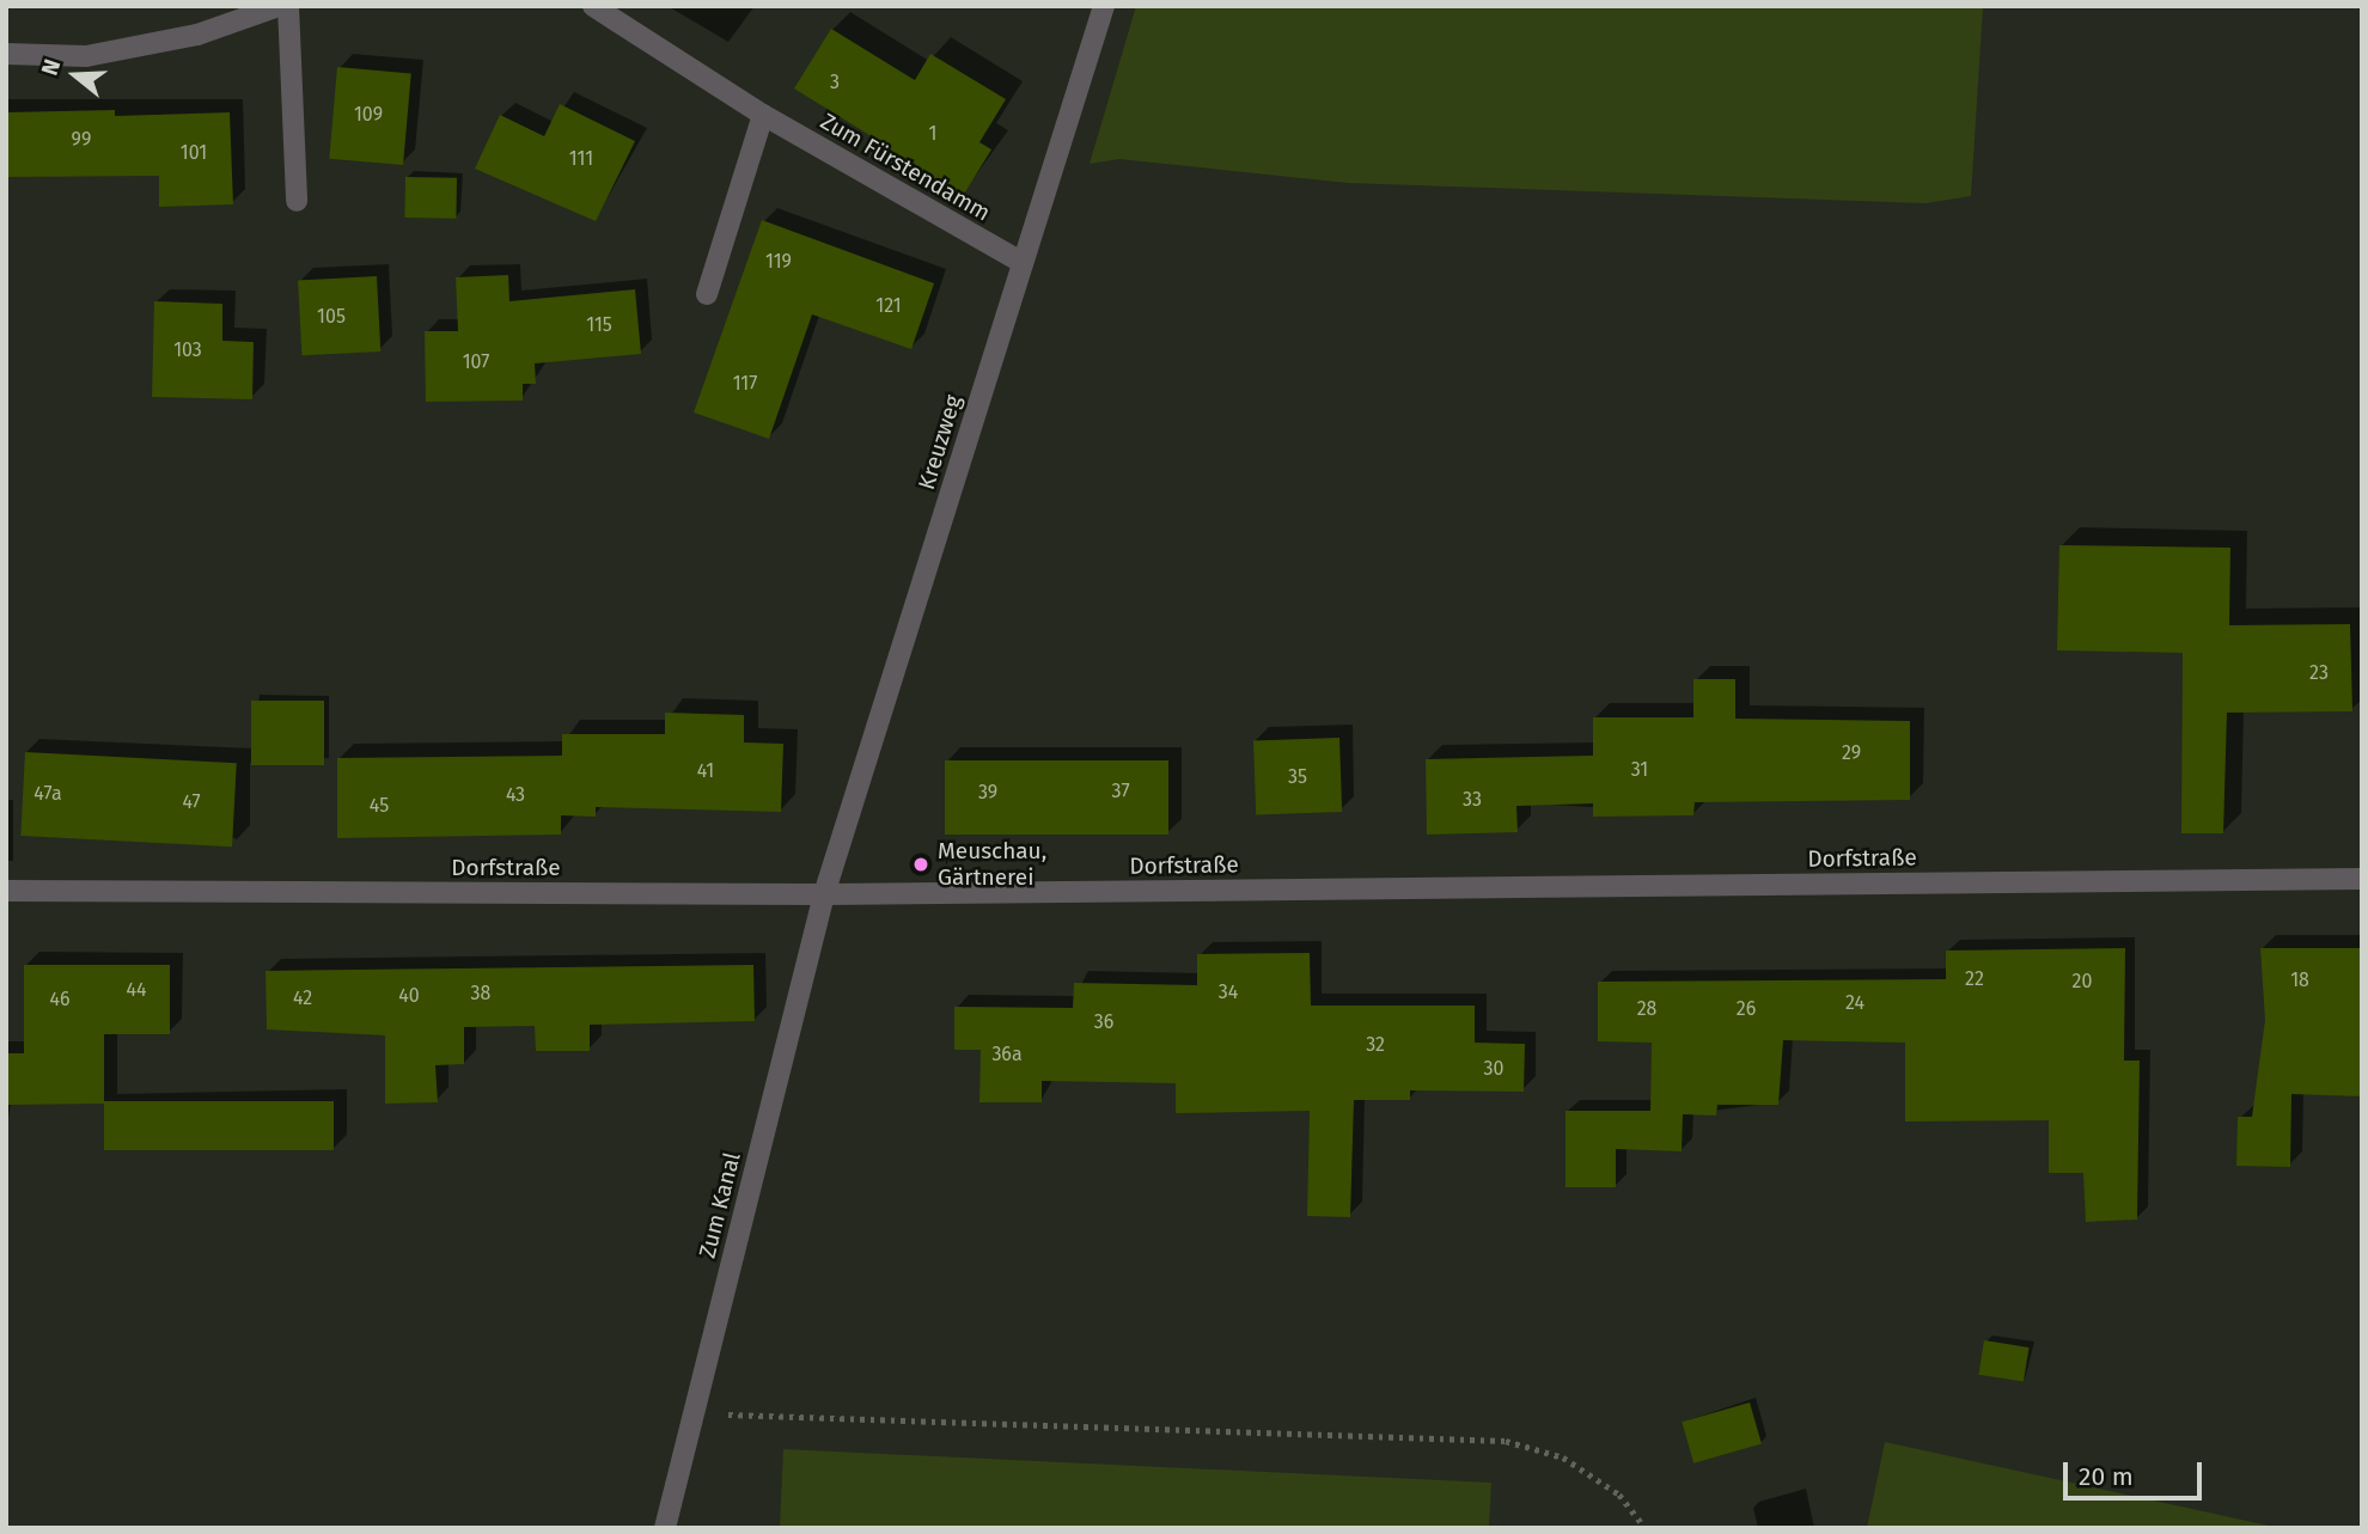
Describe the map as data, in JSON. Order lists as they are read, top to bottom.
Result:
{
  "streets": {
    "street": [
      "Zum Fürstendamm",
      "Kreuzweg",
      "Dorfstraße",
      "Zum Kanal"
    ]
  },
  "crossings": [
    ["Zum Fürstendamm", "Kreuzweg"],
    ["Kreuzweg", "Dorfstraße"],
    ["Kreuzweg", "Zum Kanal"],
    ["Dorfstraße", "Zum Kanal"]
  ],
  "places": ["Meuschau, Gärtnerei"],
  "house_numbers": [
    "3",
    "109",
    "1",
    "99",
    "101",
    "111",
    "119",
    "121",
    "105",
    "115",
    "103",
    "107",
    "117",
    "23",
    "29",
    "31",
    "41",
    "35",
    "37",
    "39",
    "47a",
    "43",
    "33",
    "47",
    "45",
    "22",
    "18",
    "20",
    "44",
    "34",
    "38",
    "40",
    "42",
    "46",
    "24",
    "28",
    "26",
    "36",
    "32",
    "36a",
    "30"
  ],
  "scale_bar": "20 m",
  "north": "left"
}
